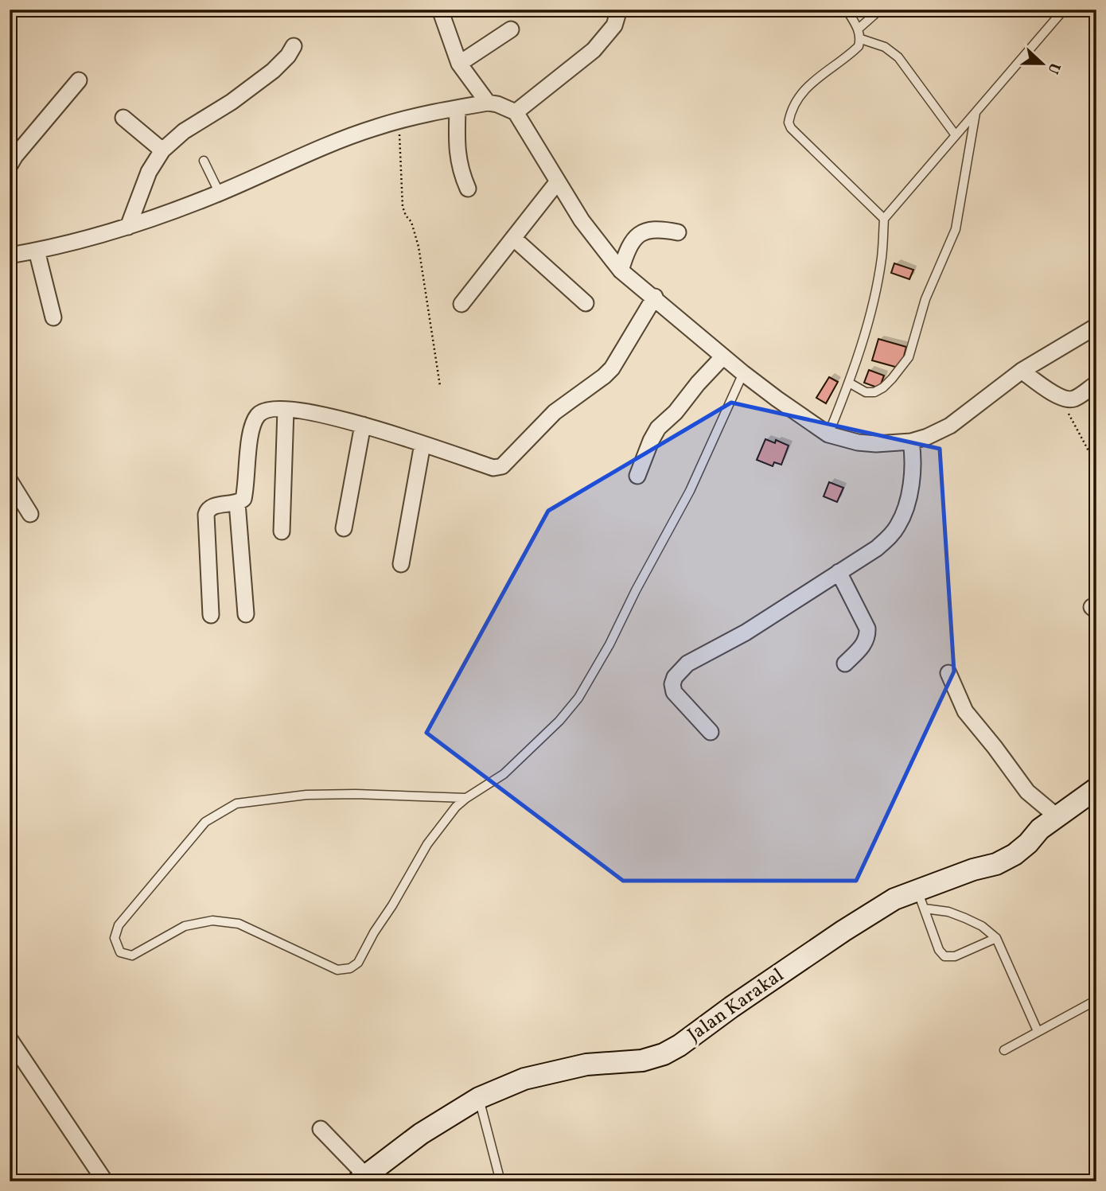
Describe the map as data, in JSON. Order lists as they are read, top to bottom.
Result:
{
  "streets": {
    "main road": ["Jalan Karakal"]
  },
  "north": "right"
}
